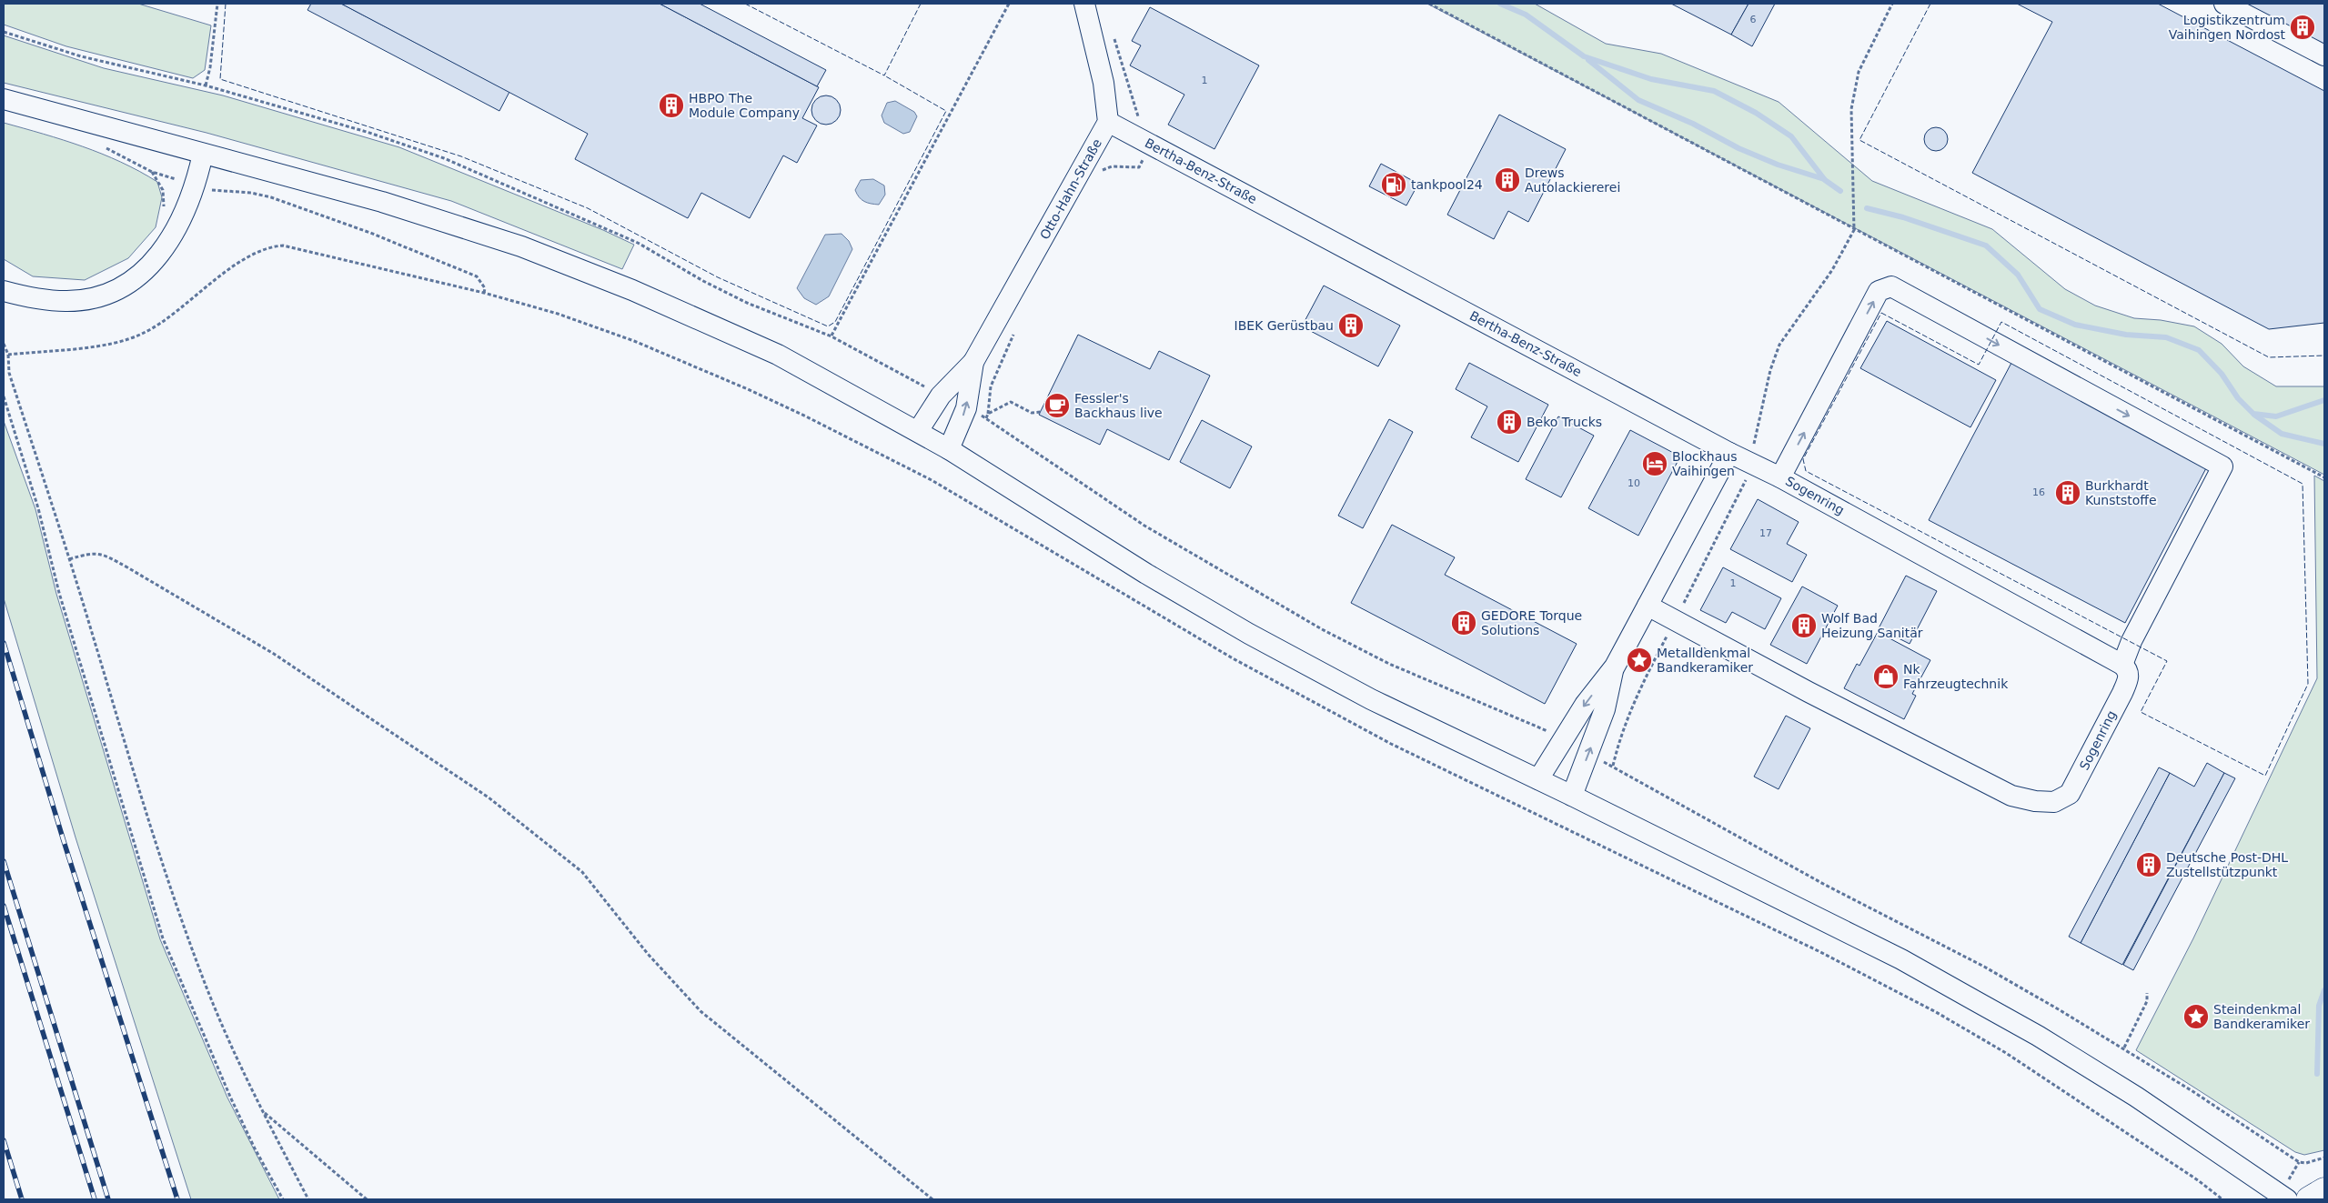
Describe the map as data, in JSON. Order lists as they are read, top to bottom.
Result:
{
  "streets": {
    "street": ["Bertha-Benz-Straße", "Otto-Hahn-Straße", "Sogenring"]
  },
  "crossings": [
    ["Bertha-Benz-Straße", "Otto-Hahn-Straße"],
    ["Bertha-Benz-Straße", "Sogenring"]
  ],
  "places": {
    "building": [
      "Logistikzentrum Vaihingen Nordost",
      "HBPO The Module Company",
      "Drews Autolackiererei",
      "IBEK Gerüstbau",
      "Beko Trucks",
      "Burkhardt Kunststoffe",
      "GEDORE Torque Solutions",
      "Wolf Bad Heizung Sanitär",
      "Deutsche Post-DHL Zustellstützpunkt"
    ],
    "fuel station": ["tankpool24"],
    "cafe": ["Fessler's Backhaus live"],
    "hotel": ["Blockhaus Vaihingen"],
    "place": ["Metalldenkmal Bandkeramiker", "Steindenkmal Bandkeramiker"],
    "shop": ["Nk Fahrzeugtechnik"]
  },
  "house_numbers": [
    "6",
    "1",
    "10",
    "16",
    "17",
    "1"
  ]
}
